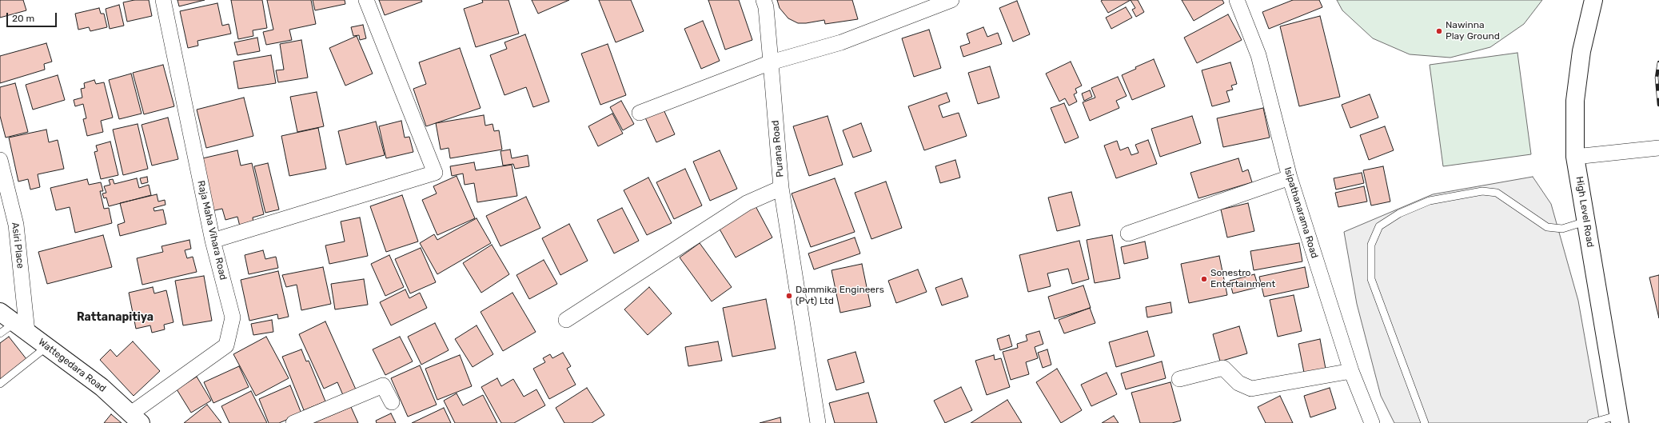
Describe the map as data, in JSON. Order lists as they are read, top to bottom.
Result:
{
  "streets": {
    "main road": ["High Level Road", "Wattegedara Road"],
    "street": [
      "Purana Road",
      "Isipathanarama Road",
      "Raja Maha Vihara Road",
      "Asiri Place"
    ]
  },
  "crossings": [
    ["Raja Maha Vihara Road", "Wattegedara Road"],
    ["Asiri Place", "Wattegedara Road"]
  ],
  "districts": ["Rattanapitiya"],
  "places": ["Nawinna Play Ground", "Sonestro Entertainment", "Dammika Engineers (Pvt) Ltd"],
  "scale_bar": "20 m"
}
